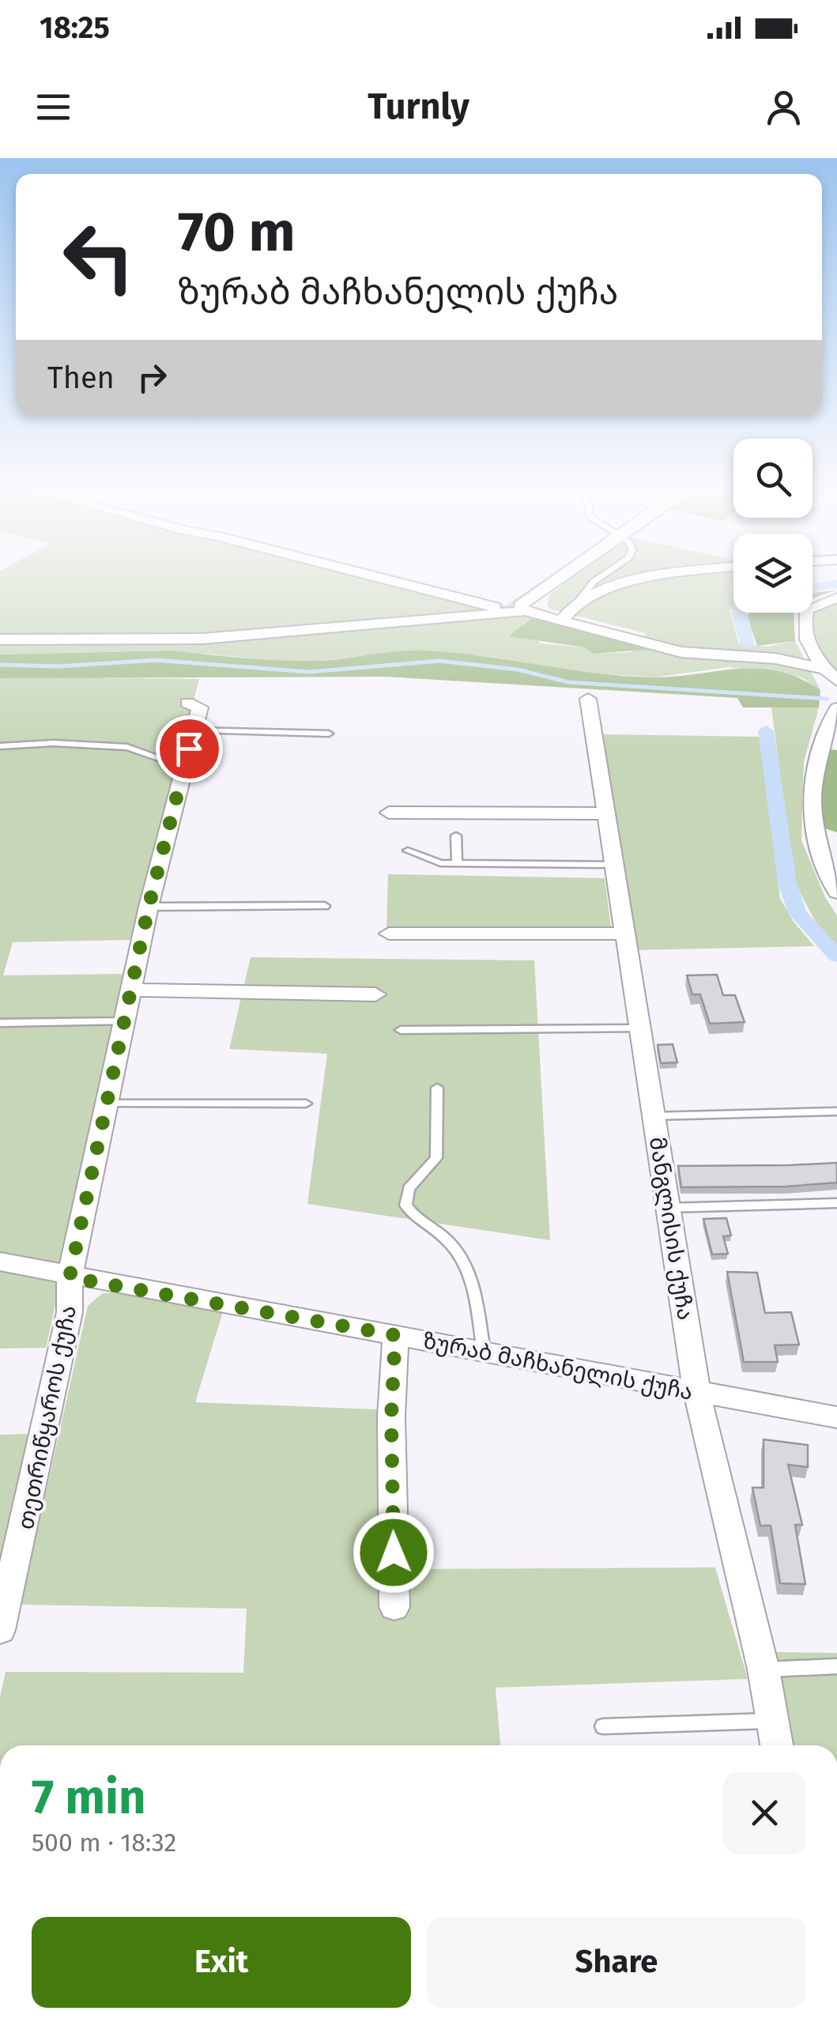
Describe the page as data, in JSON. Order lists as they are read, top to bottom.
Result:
{
  "streets": {
    "street": ["მანგლისის ქუჩა", "ზურაბ მაჩხანელის ქუჩა", "თეთრიწყაროს ქუჩა"]
  },
  "crossings": [
    ["მანგლისის ქუჩა", "ზურაბ მაჩხანელის ქუჩა"],
    ["ზურაბ მაჩხანელის ქუჩა", "თეთრიწყაროს ქუჩა"]
  ],
  "page": {
    "status": "18:25",
    "header": "Turnly",
    "turn": ["70 m", "ზურაბ მაჩხანელის ქუჩა"],
    "then": "Then",
    "heading": ["7 min", "500 m · 18:32"],
    "buttons": ["Exit", "Share"]
  }
}
